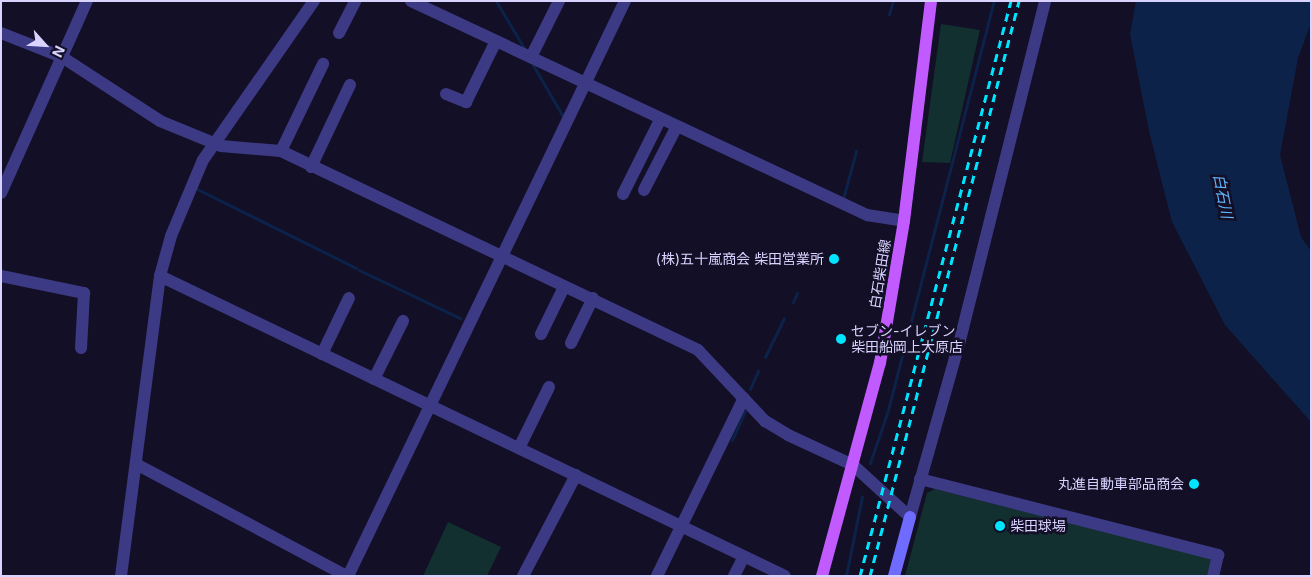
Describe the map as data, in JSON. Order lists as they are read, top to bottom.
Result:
{
  "streets": {
    "main road": ["白石柴田線"]
  },
  "water": ["白石川"],
  "places": [
    "(株)五十嵐商会 柴田営業所",
    "セブン-イレブン 柴田船岡上大原店",
    "丸進自動車部品商会",
    "柴田球場"
  ],
  "north": "bottom right"
}
